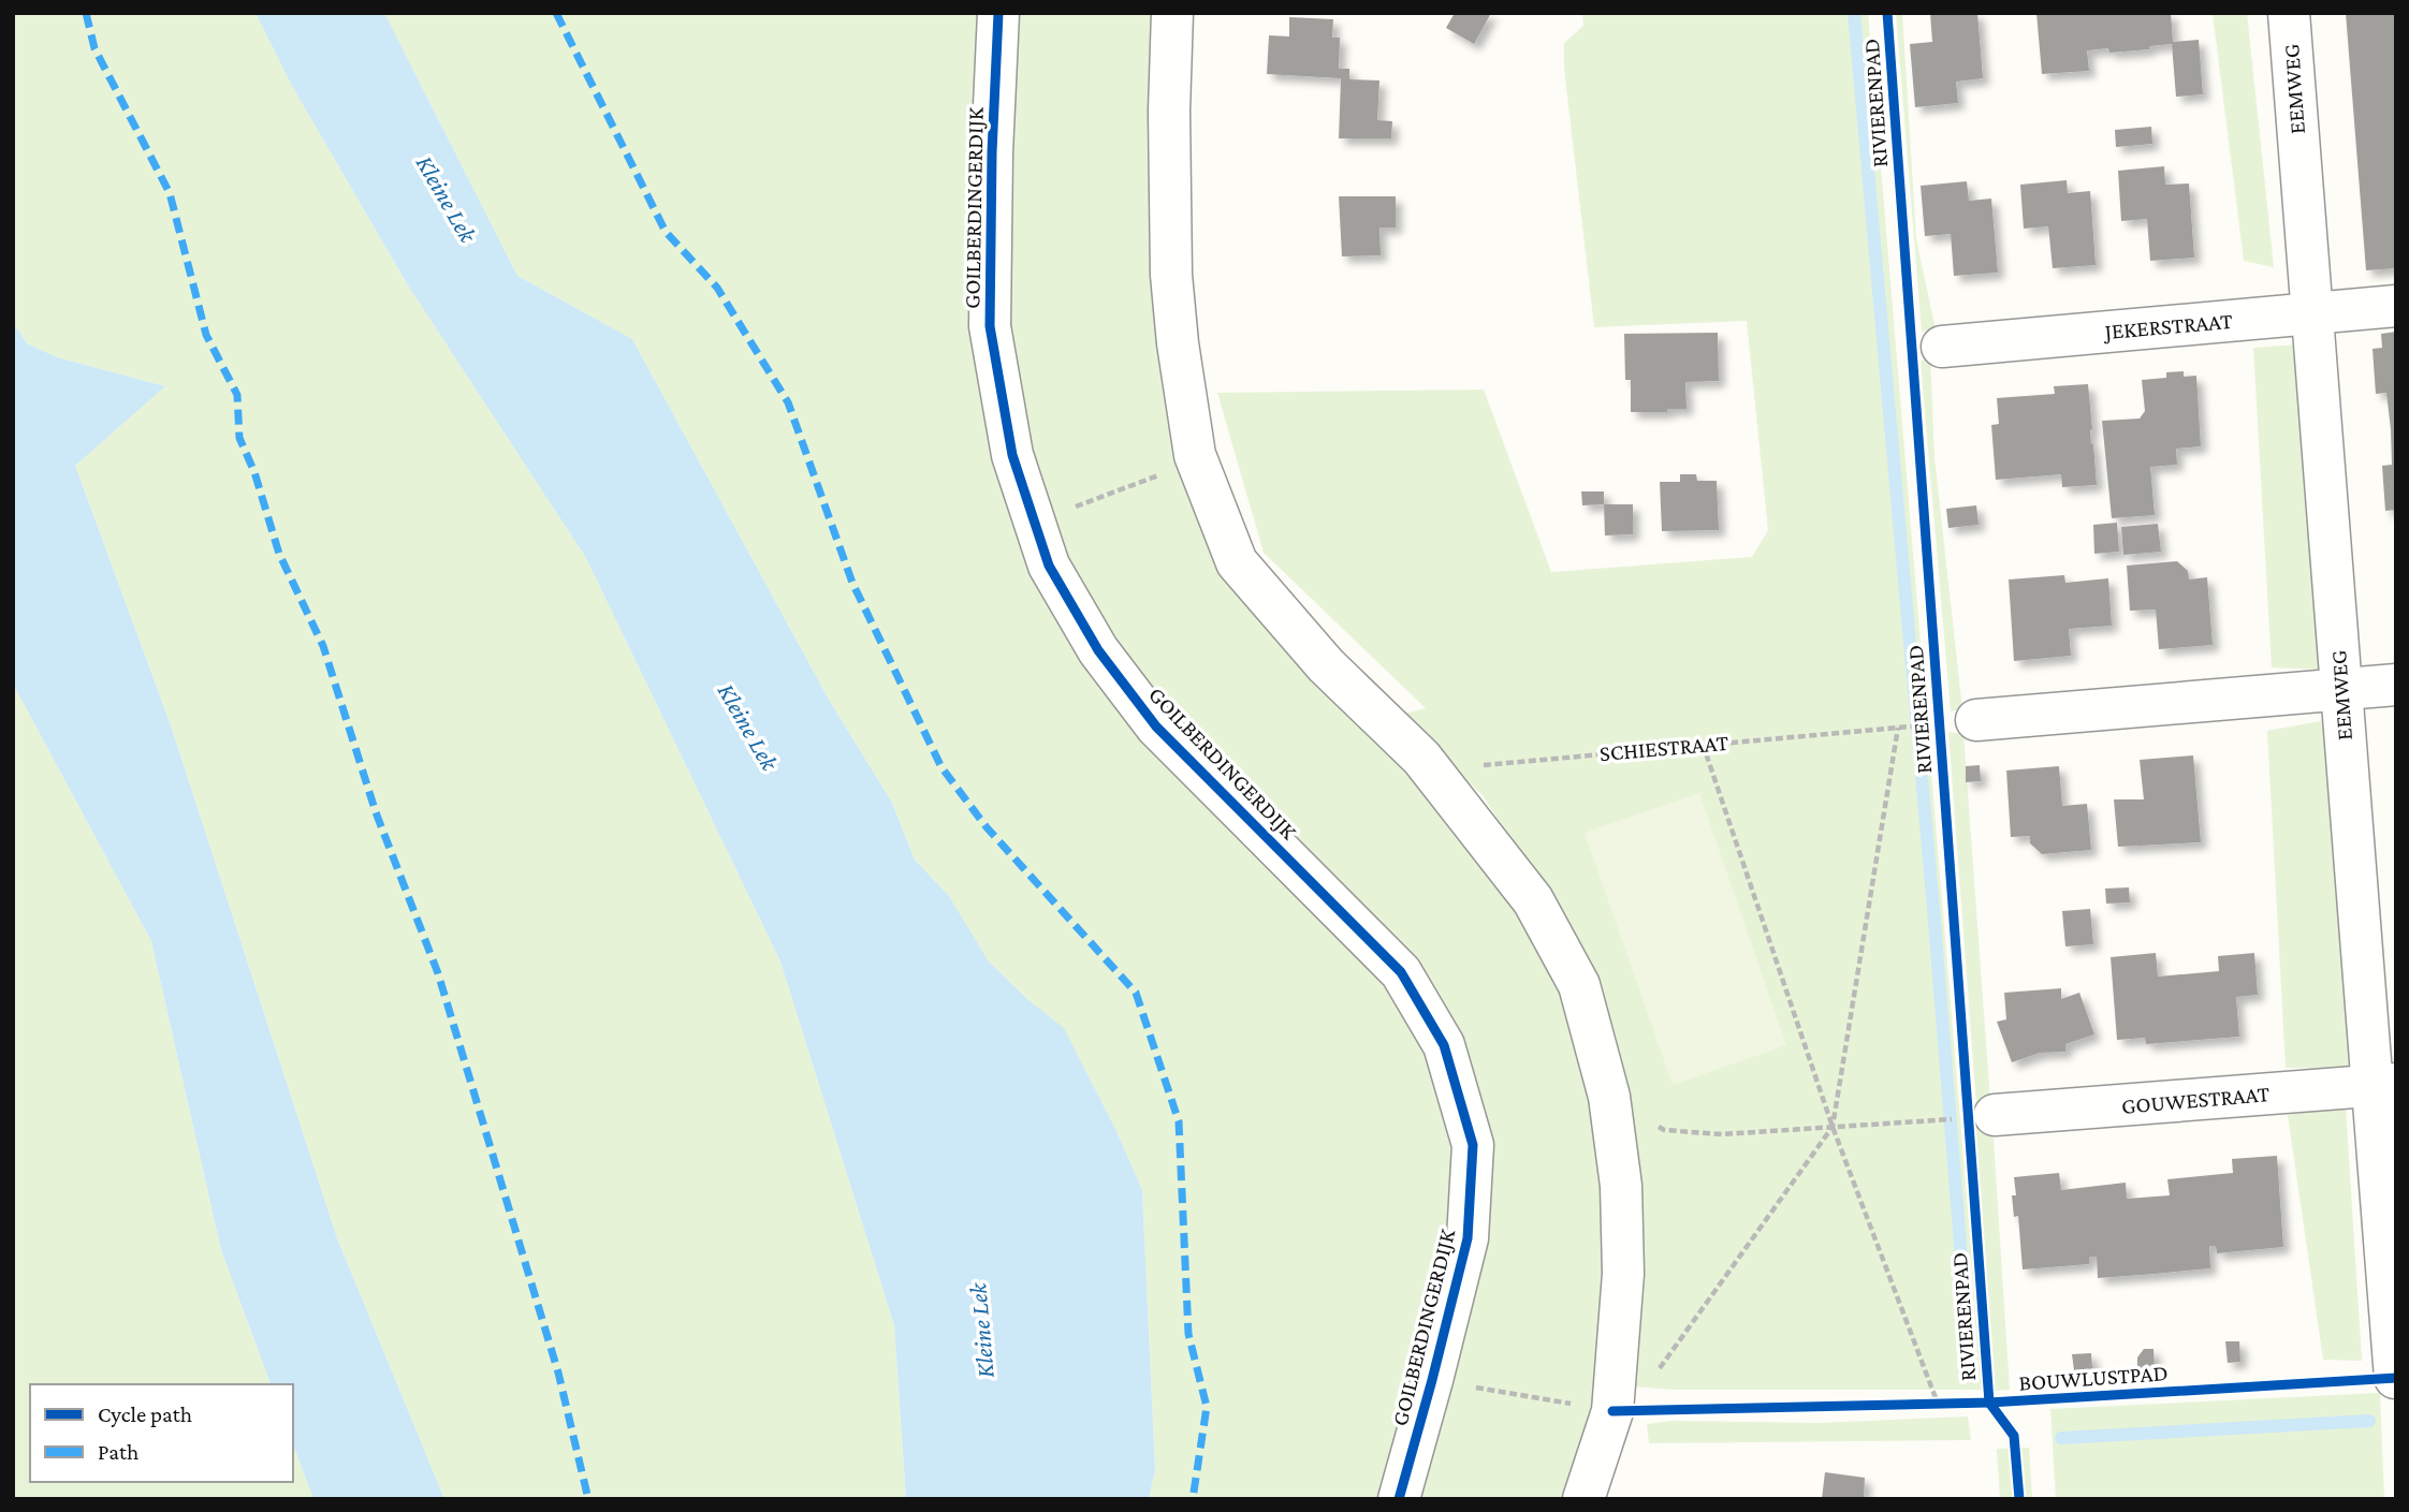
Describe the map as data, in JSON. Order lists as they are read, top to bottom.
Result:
{
  "streets": {
    "street": [
      "EEMWEG",
      "GOILBERDINGERDIJK",
      "JEKERSTRAAT",
      "GOUWESTRAAT"
    ],
    "path": ["SCHIESTRAAT"],
    "cycle path": ["RIVIERENPAD", "BOUWLUSTPAD"]
  },
  "crossings": [
    ["EEMWEG", "JEKERSTRAAT"],
    ["EEMWEG", "GOUWESTRAAT"]
  ],
  "water": ["Kleine Lek"],
  "legend": ["Cycle path", "Path"]
}
